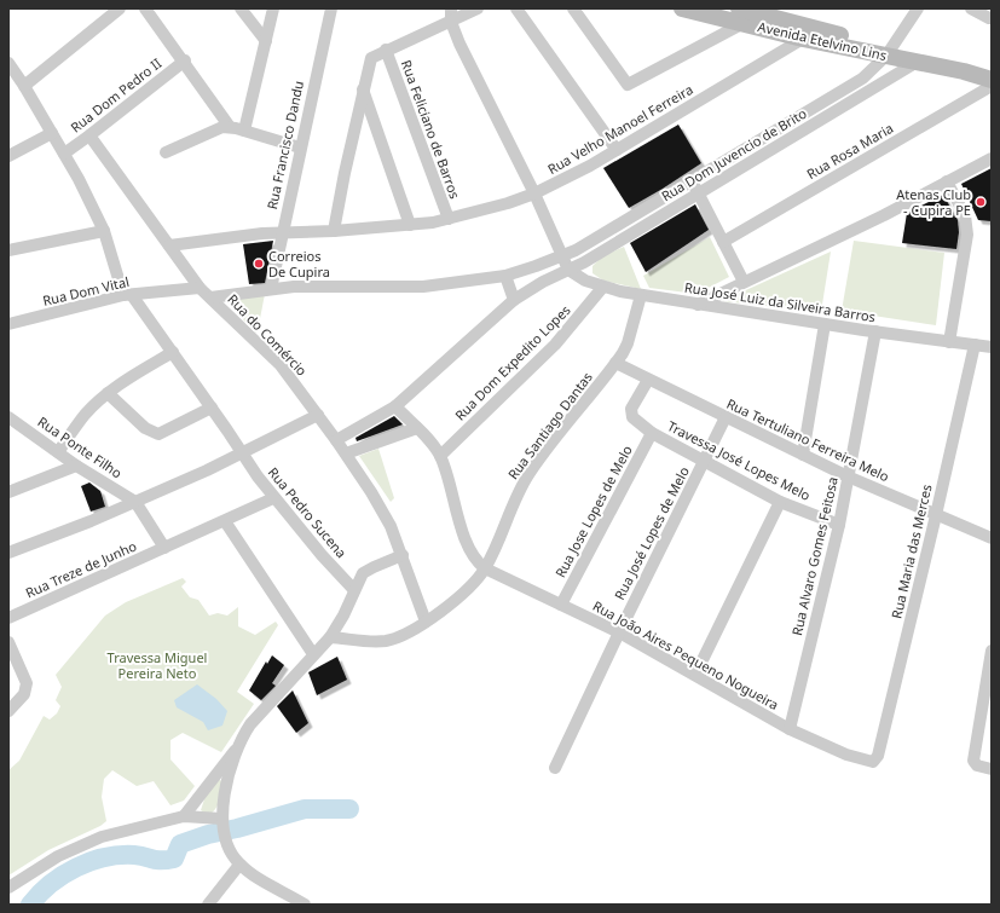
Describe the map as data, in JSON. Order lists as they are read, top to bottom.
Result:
{
  "streets": {
    "main road": ["Avenida Etelvino Lins"],
    "street": [
      "Rua Dom Pedro II",
      "Rua Feliciano de Barros",
      "Rua Velho Manoel Ferreira",
      "Rua Francisco Dandu",
      "Rua Rosa Maria",
      "Rua Dom Juvencio de Brito",
      "Rua Dom Vital",
      "Rua José Luiz da Silveira Barros",
      "Rua do Comércio",
      "Rua Dom Expedito Lopes",
      "Rua Santiago Dantas",
      "Rua Tertuliano Ferreira Melo",
      "Rua Ponte Filho",
      "Travessa José Lopes Melo",
      "Rua Jose Lopes de Melo",
      "Rua Pedro Sucena",
      "Rua José Lopes de Melo",
      "Rua Maria das Merces",
      "Rua Alvaro Gomes Feitosa",
      "Rua Treze de Junho",
      "Rua João Aires Pequeno Nogueira"
    ]
  },
  "crossings": [
    ["Avenida Etelvino Lins", "Rua Velho Manoel Ferreira"],
    ["Avenida Etelvino Lins", "Rua Dom Juvencio de Brito"],
    ["Rua Dom Pedro II", "Rua do Comércio"],
    ["Rua Dom Pedro II", "Rua Pedro Sucena"],
    ["Rua Feliciano de Barros", "Rua Velho Manoel Ferreira"],
    ["Rua Velho Manoel Ferreira", "Rua Francisco Dandu"],
    ["Rua Velho Manoel Ferreira", "Rua do Comércio"],
    ["Rua Francisco Dandu", "Rua Dom Juvencio de Brito"],
    ["Rua Dom Juvencio de Brito", "Rua José Luiz da Silveira Barros"],
    ["Rua Dom Juvencio de Brito", "Rua do Comércio"],
    ["Rua Dom Vital", "Rua do Comércio"],
    ["Rua Dom Vital", "Rua Pedro Sucena"],
    ["Rua José Luiz da Silveira Barros", "Rua Dom Expedito Lopes"],
    ["Rua José Luiz da Silveira Barros", "Rua Santiago Dantas"],
    ["Rua José Luiz da Silveira Barros", "Rua Maria das Merces"],
    ["Rua José Luiz da Silveira Barros", "Rua Alvaro Gomes Feitosa"],
    ["Rua do Comércio", "Rua Santiago Dantas"],
    ["Rua Santiago Dantas", "Rua Tertuliano Ferreira Melo"],
    ["Rua Santiago Dantas", "Rua João Aires Pequeno Nogueira"],
    ["Rua Tertuliano Ferreira Melo", "Travessa José Lopes Melo"],
    ["Rua Tertuliano Ferreira Melo", "Rua José Lopes de Melo"],
    ["Rua Tertuliano Ferreira Melo", "Rua Maria das Merces"],
    ["Rua Tertuliano Ferreira Melo", "Rua Alvaro Gomes Feitosa"],
    ["Travessa José Lopes Melo", "Rua Jose Lopes de Melo"],
    ["Travessa José Lopes Melo", "Rua José Lopes de Melo"],
    ["Travessa José Lopes Melo", "Rua Alvaro Gomes Feitosa"],
    ["Rua Jose Lopes de Melo", "Rua João Aires Pequeno Nogueira"],
    ["Rua Pedro Sucena", "Rua Treze de Junho"],
    ["Rua José Lopes de Melo", "Rua João Aires Pequeno Nogueira"],
    ["Rua Maria das Merces", "Rua João Aires Pequeno Nogueira"],
    ["Rua Alvaro Gomes Feitosa", "Rua João Aires Pequeno Nogueira"]
  ],
  "parks": ["Travessa Miguel Pereira Neto"],
  "places": ["Atenas Club - Cupira PE", "Correios De Cupira"]
}
